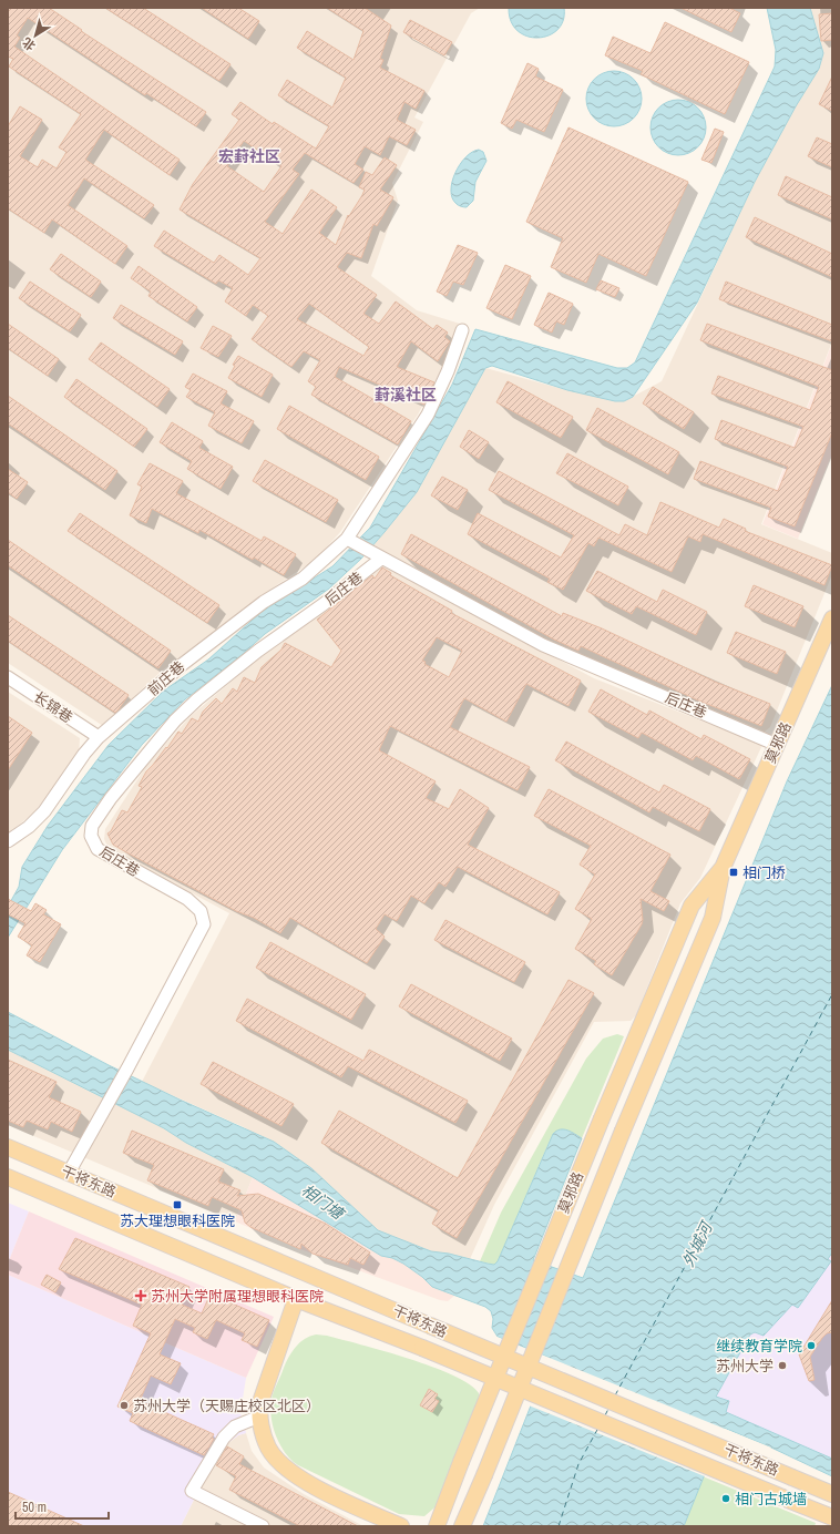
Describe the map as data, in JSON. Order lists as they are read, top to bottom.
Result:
{
  "streets": {
    "main road": ["莫邪路", "干将东路"],
    "street": ["后庄巷", "前庄巷", "长锦巷"]
  },
  "crossings": [
    ["后庄巷", "前庄巷"],
    ["后庄巷", "莫邪路"],
    ["后庄巷", "干将东路"],
    ["前庄巷", "长锦巷"]
  ],
  "districts": ["宏葑社区", "葑溪社区"],
  "water": ["相门塘", "外城河"],
  "places": {
    "transit": ["相门桥", "苏大理想眼科医院"],
    "health": ["苏州大学附属理想眼科医院"],
    "other": [
      "继续教育学院",
      "苏州大学",
      "苏州大学（天赐庄校区北区）",
      "相门古城墙"
    ]
  },
  "scale_bar": "50 m",
  "north": "bottom left"
}
